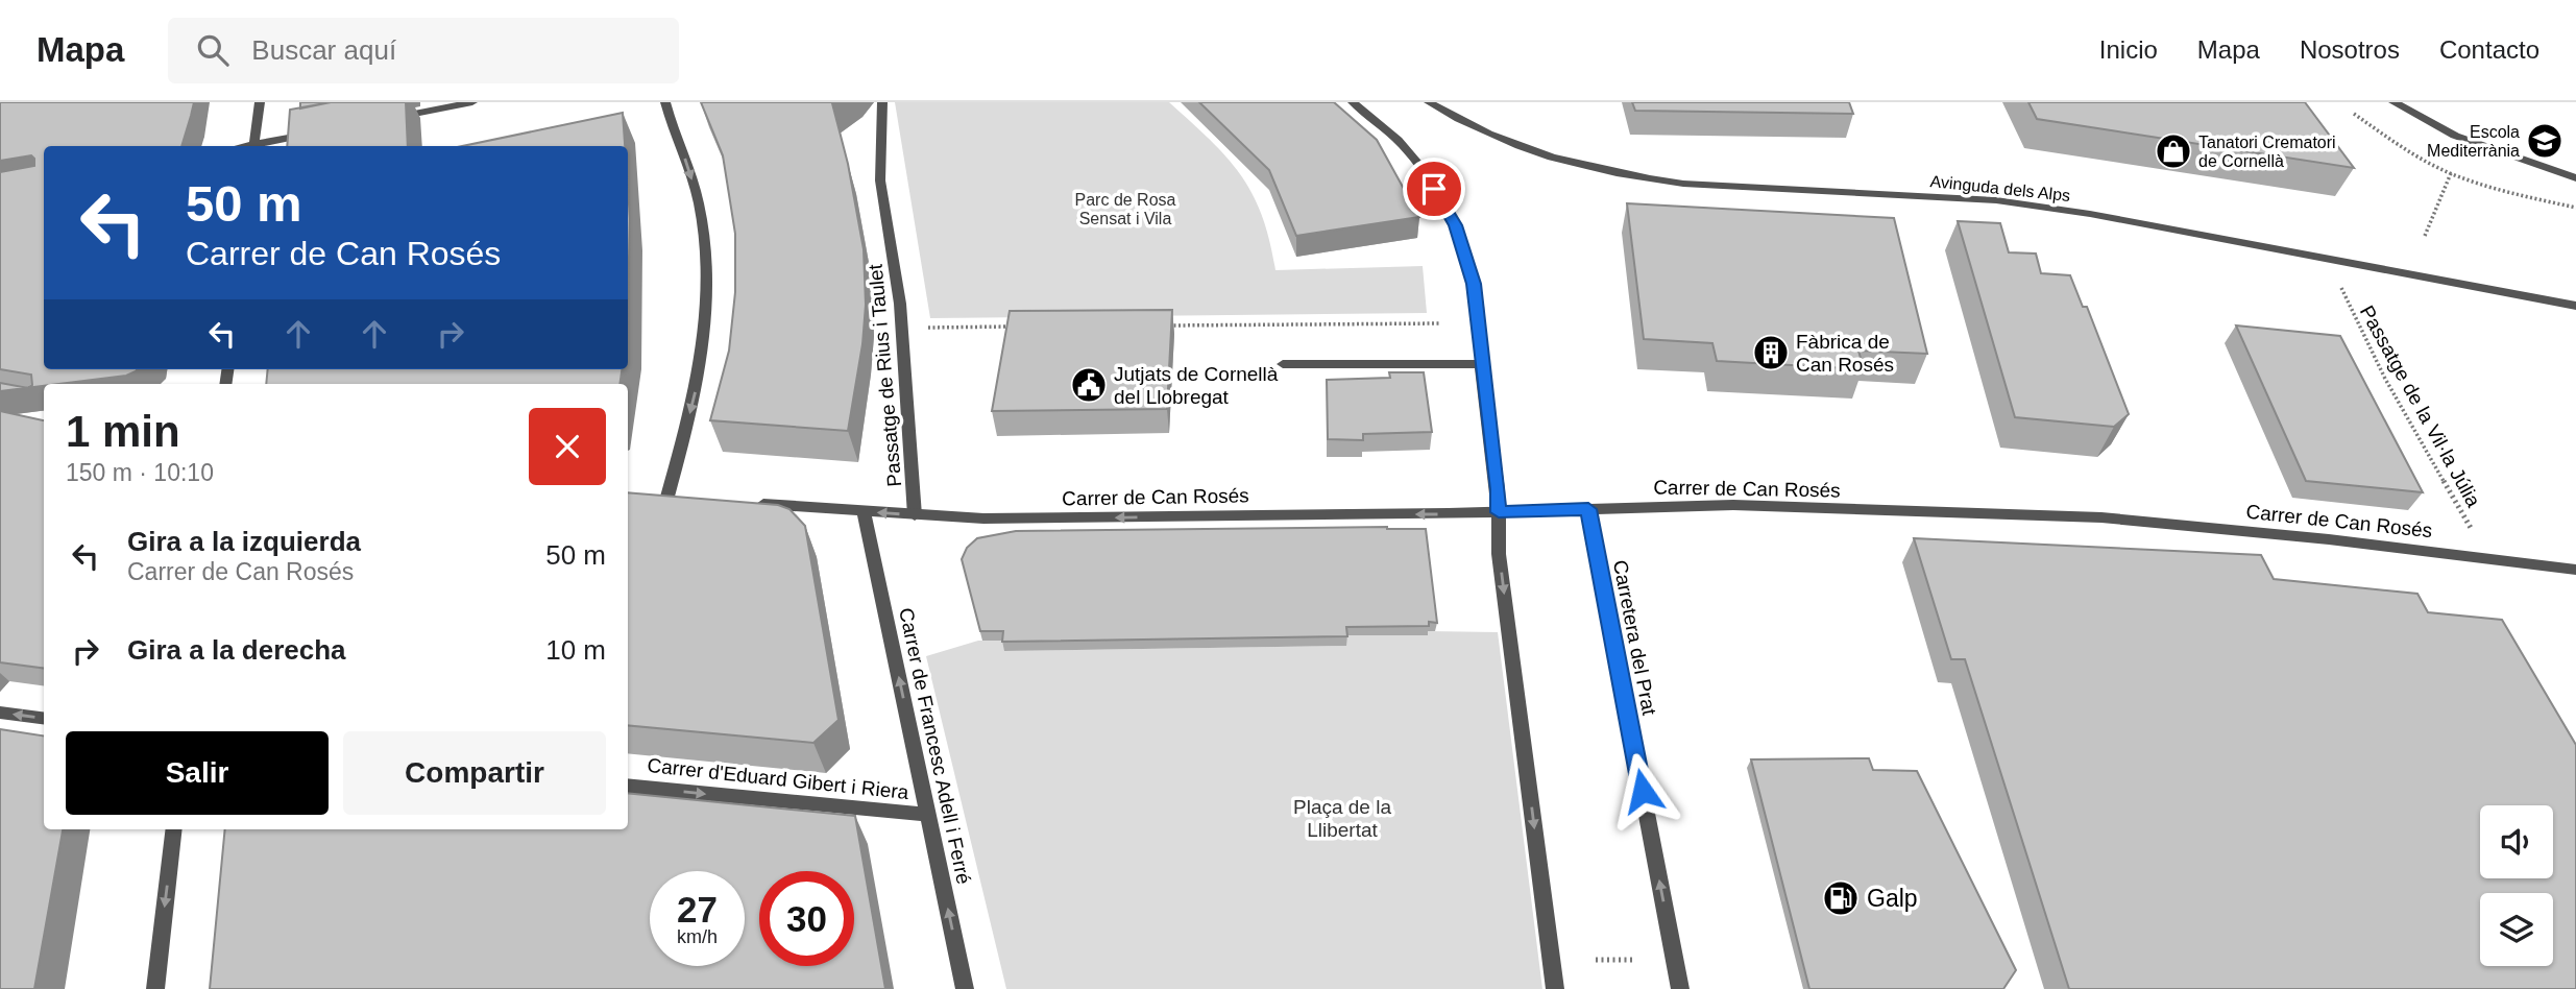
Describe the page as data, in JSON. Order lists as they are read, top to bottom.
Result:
{
  "streets": {
    "street": [
      "Avinguda dels Alps",
      "Passatge de Rius i Taulet",
      "Carrer de Can Rosés",
      "Carretera del Prat",
      "Carrer de Francesc Adell i Ferré",
      "Carrer d'Eduard Gibert i Riera"
    ],
    "path": ["Passatge de la Vil·la Júlia"]
  },
  "crossings": [
    ["Passatge de Rius i Taulet", "Carrer de Can Rosés"],
    ["Carrer de Can Rosés", "Carretera del Prat"],
    ["Carrer de Can Rosés", "Carrer de Francesc Adell i Ferré"],
    ["Carrer de Francesc Adell i Ferré", "Carrer d'Eduard Gibert i Riera"]
  ],
  "one_way": ["Carrer de Francesc Adell i Ferré", "Carrer d'Eduard Gibert i Riera"],
  "parks": ["Parc de Rosa Sensat i Vila", "Plaça de la Llibertat"],
  "places": {
    "school or university": ["Escola Mediterrània"],
    "shop": ["Tanatori Crematori de Cornellà"],
    "building": ["Fàbrica de Can Rosés"],
    "public building": ["Jutjats de Cornellà del Llobregat"],
    "fuel station": ["Galp"]
  },
  "page": {
    "header": "Mapa",
    "search": "Buscar aquí",
    "nav": [
      "Inicio",
      "Mapa",
      "Nosotros",
      "Contacto"
    ],
    "turn": ["50 m", "Carrer de Can Rosés"],
    "heading": ["1 min", "150 m · 10:10"],
    "list": [
      {
        "name": "Gira a la izquierda",
        "note": "Carrer de Can Rosés",
        "value": "50 m"
      },
      {
        "name": "Gira a la derecha",
        "value": "10 m"
      }
    ],
    "buttons": ["Salir", "Compartir"],
    "speed": "27 km/h",
    "limit": "30"
  }
}
